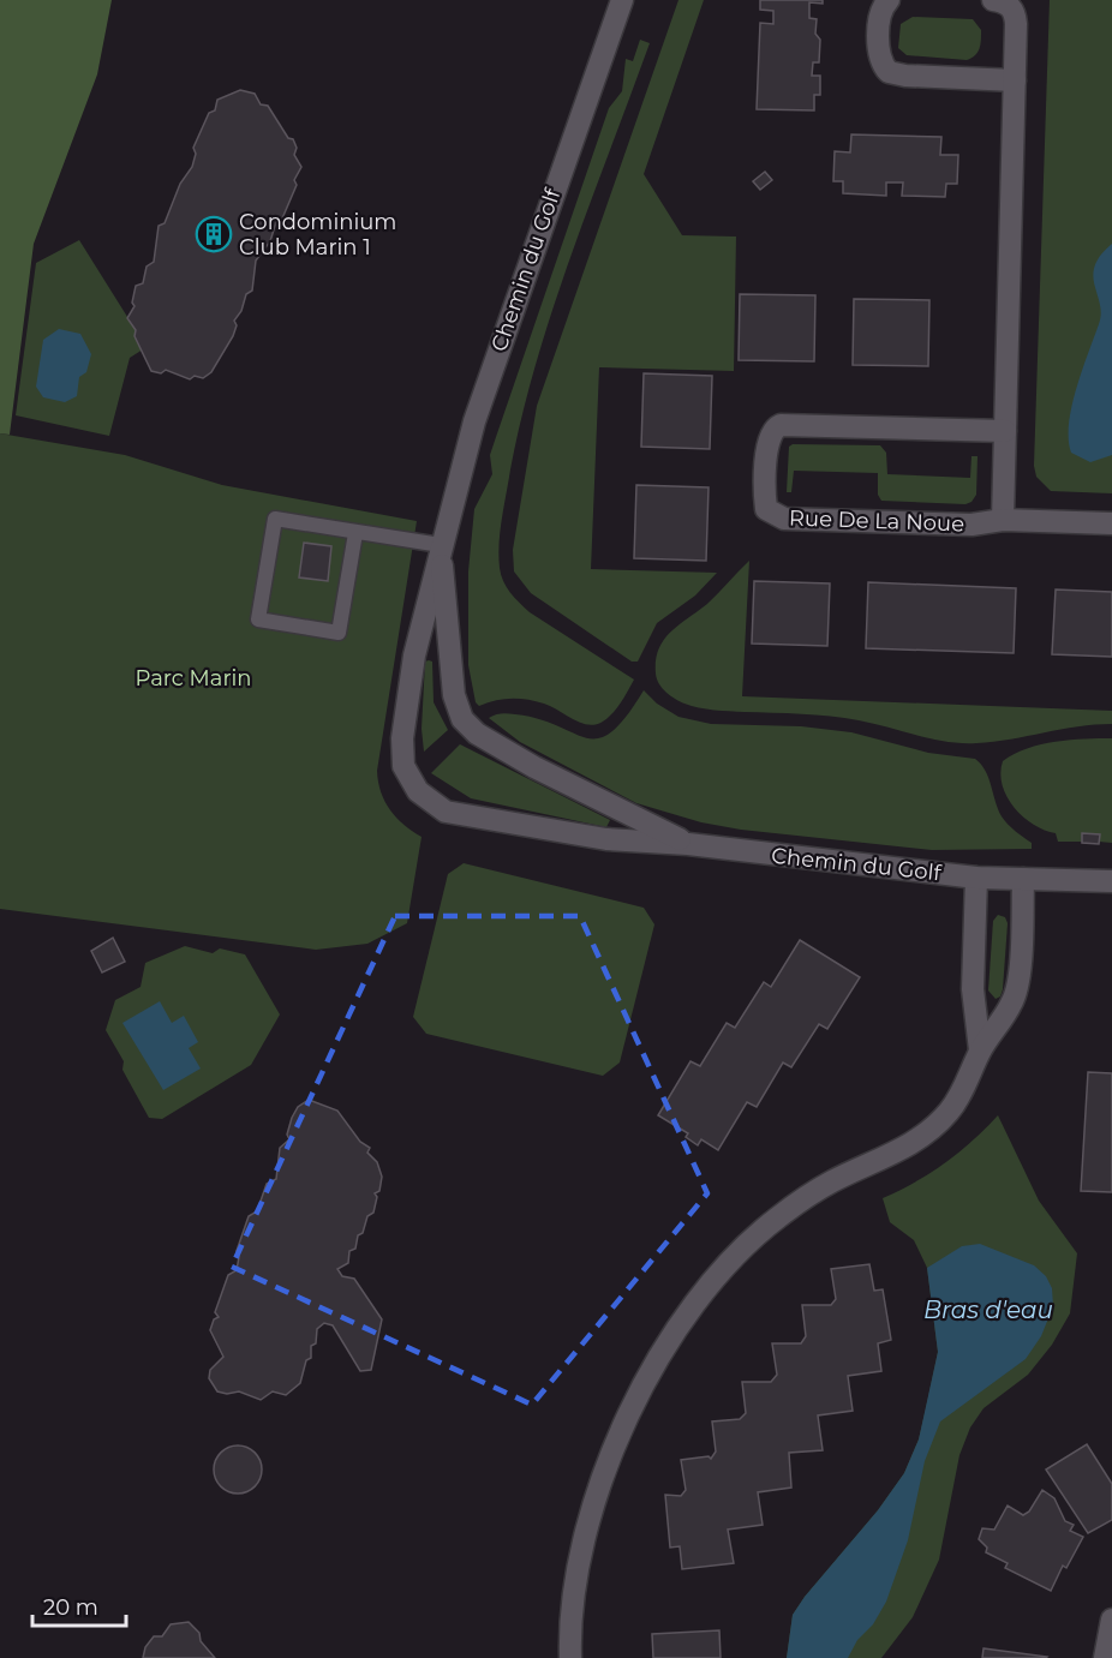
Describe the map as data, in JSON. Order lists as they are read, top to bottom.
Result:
{
  "streets": {
    "street": ["Chemin du Golf", "Rue De La Noue"]
  },
  "water": ["Bras d'eau"],
  "parks": ["Parc Marin"],
  "places": {
    "building": ["Condominium Club Marin 1"]
  },
  "scale_bar": "20 m"
}
